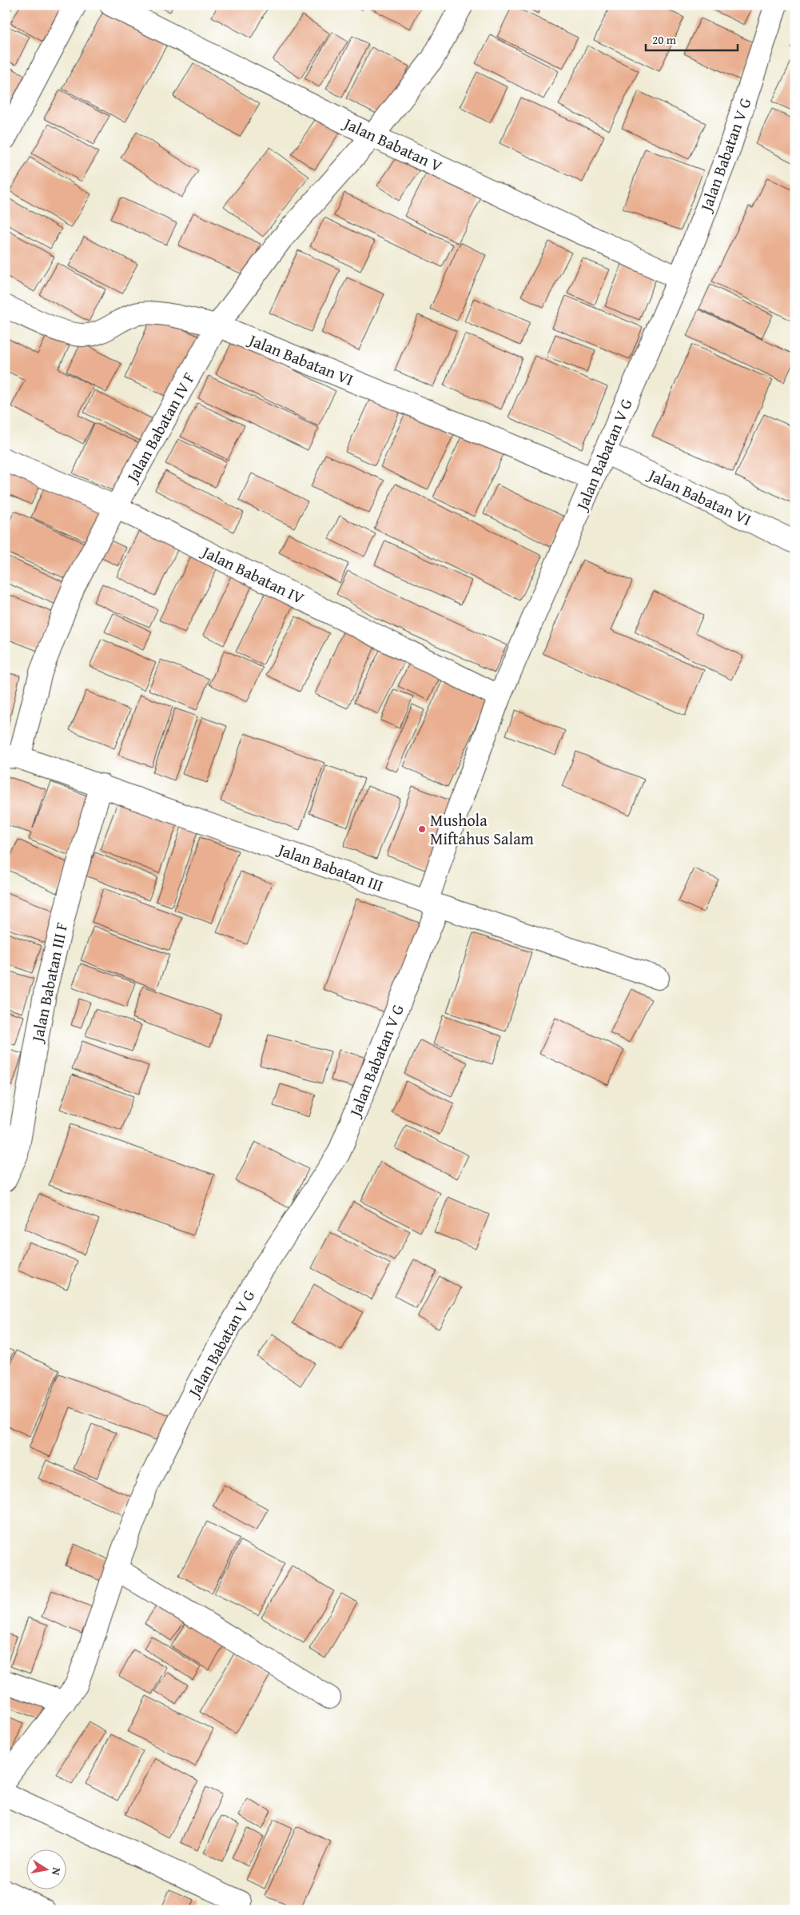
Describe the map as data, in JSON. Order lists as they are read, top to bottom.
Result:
{
  "streets": {
    "street": [
      "Jalan Babatan V",
      "Jalan Babatan V G",
      "Jalan Babatan VI",
      "Jalan Babatan IV F",
      "Jalan Babatan IV",
      "Jalan Babatan III",
      "Jalan Babatan III F"
    ]
  },
  "crossings": [
    ["Jalan Babatan V", "Jalan Babatan V G"],
    ["Jalan Babatan V", "Jalan Babatan IV F"],
    ["Jalan Babatan V G", "Jalan Babatan VI"],
    ["Jalan Babatan V G", "Jalan Babatan IV"],
    ["Jalan Babatan V G", "Jalan Babatan III"],
    ["Jalan Babatan VI", "Jalan Babatan IV F"],
    ["Jalan Babatan IV F", "Jalan Babatan IV"],
    ["Jalan Babatan IV F", "Jalan Babatan III"],
    ["Jalan Babatan III", "Jalan Babatan III F"]
  ],
  "places": ["Mushola Miftahus Salam"],
  "scale_bar": "20 m",
  "north": "right"
}
